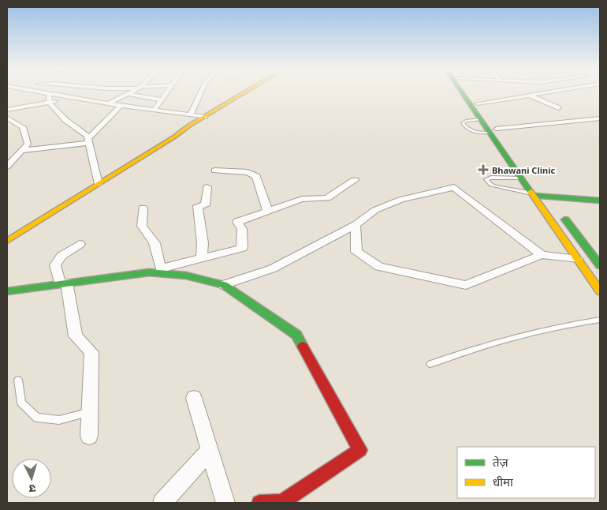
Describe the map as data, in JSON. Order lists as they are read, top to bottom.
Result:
{
  "places": {
    "health": ["Bhawani Clinic"]
  },
  "legend": ["तेज़", "धीमा"],
  "north": "bottom"
}
